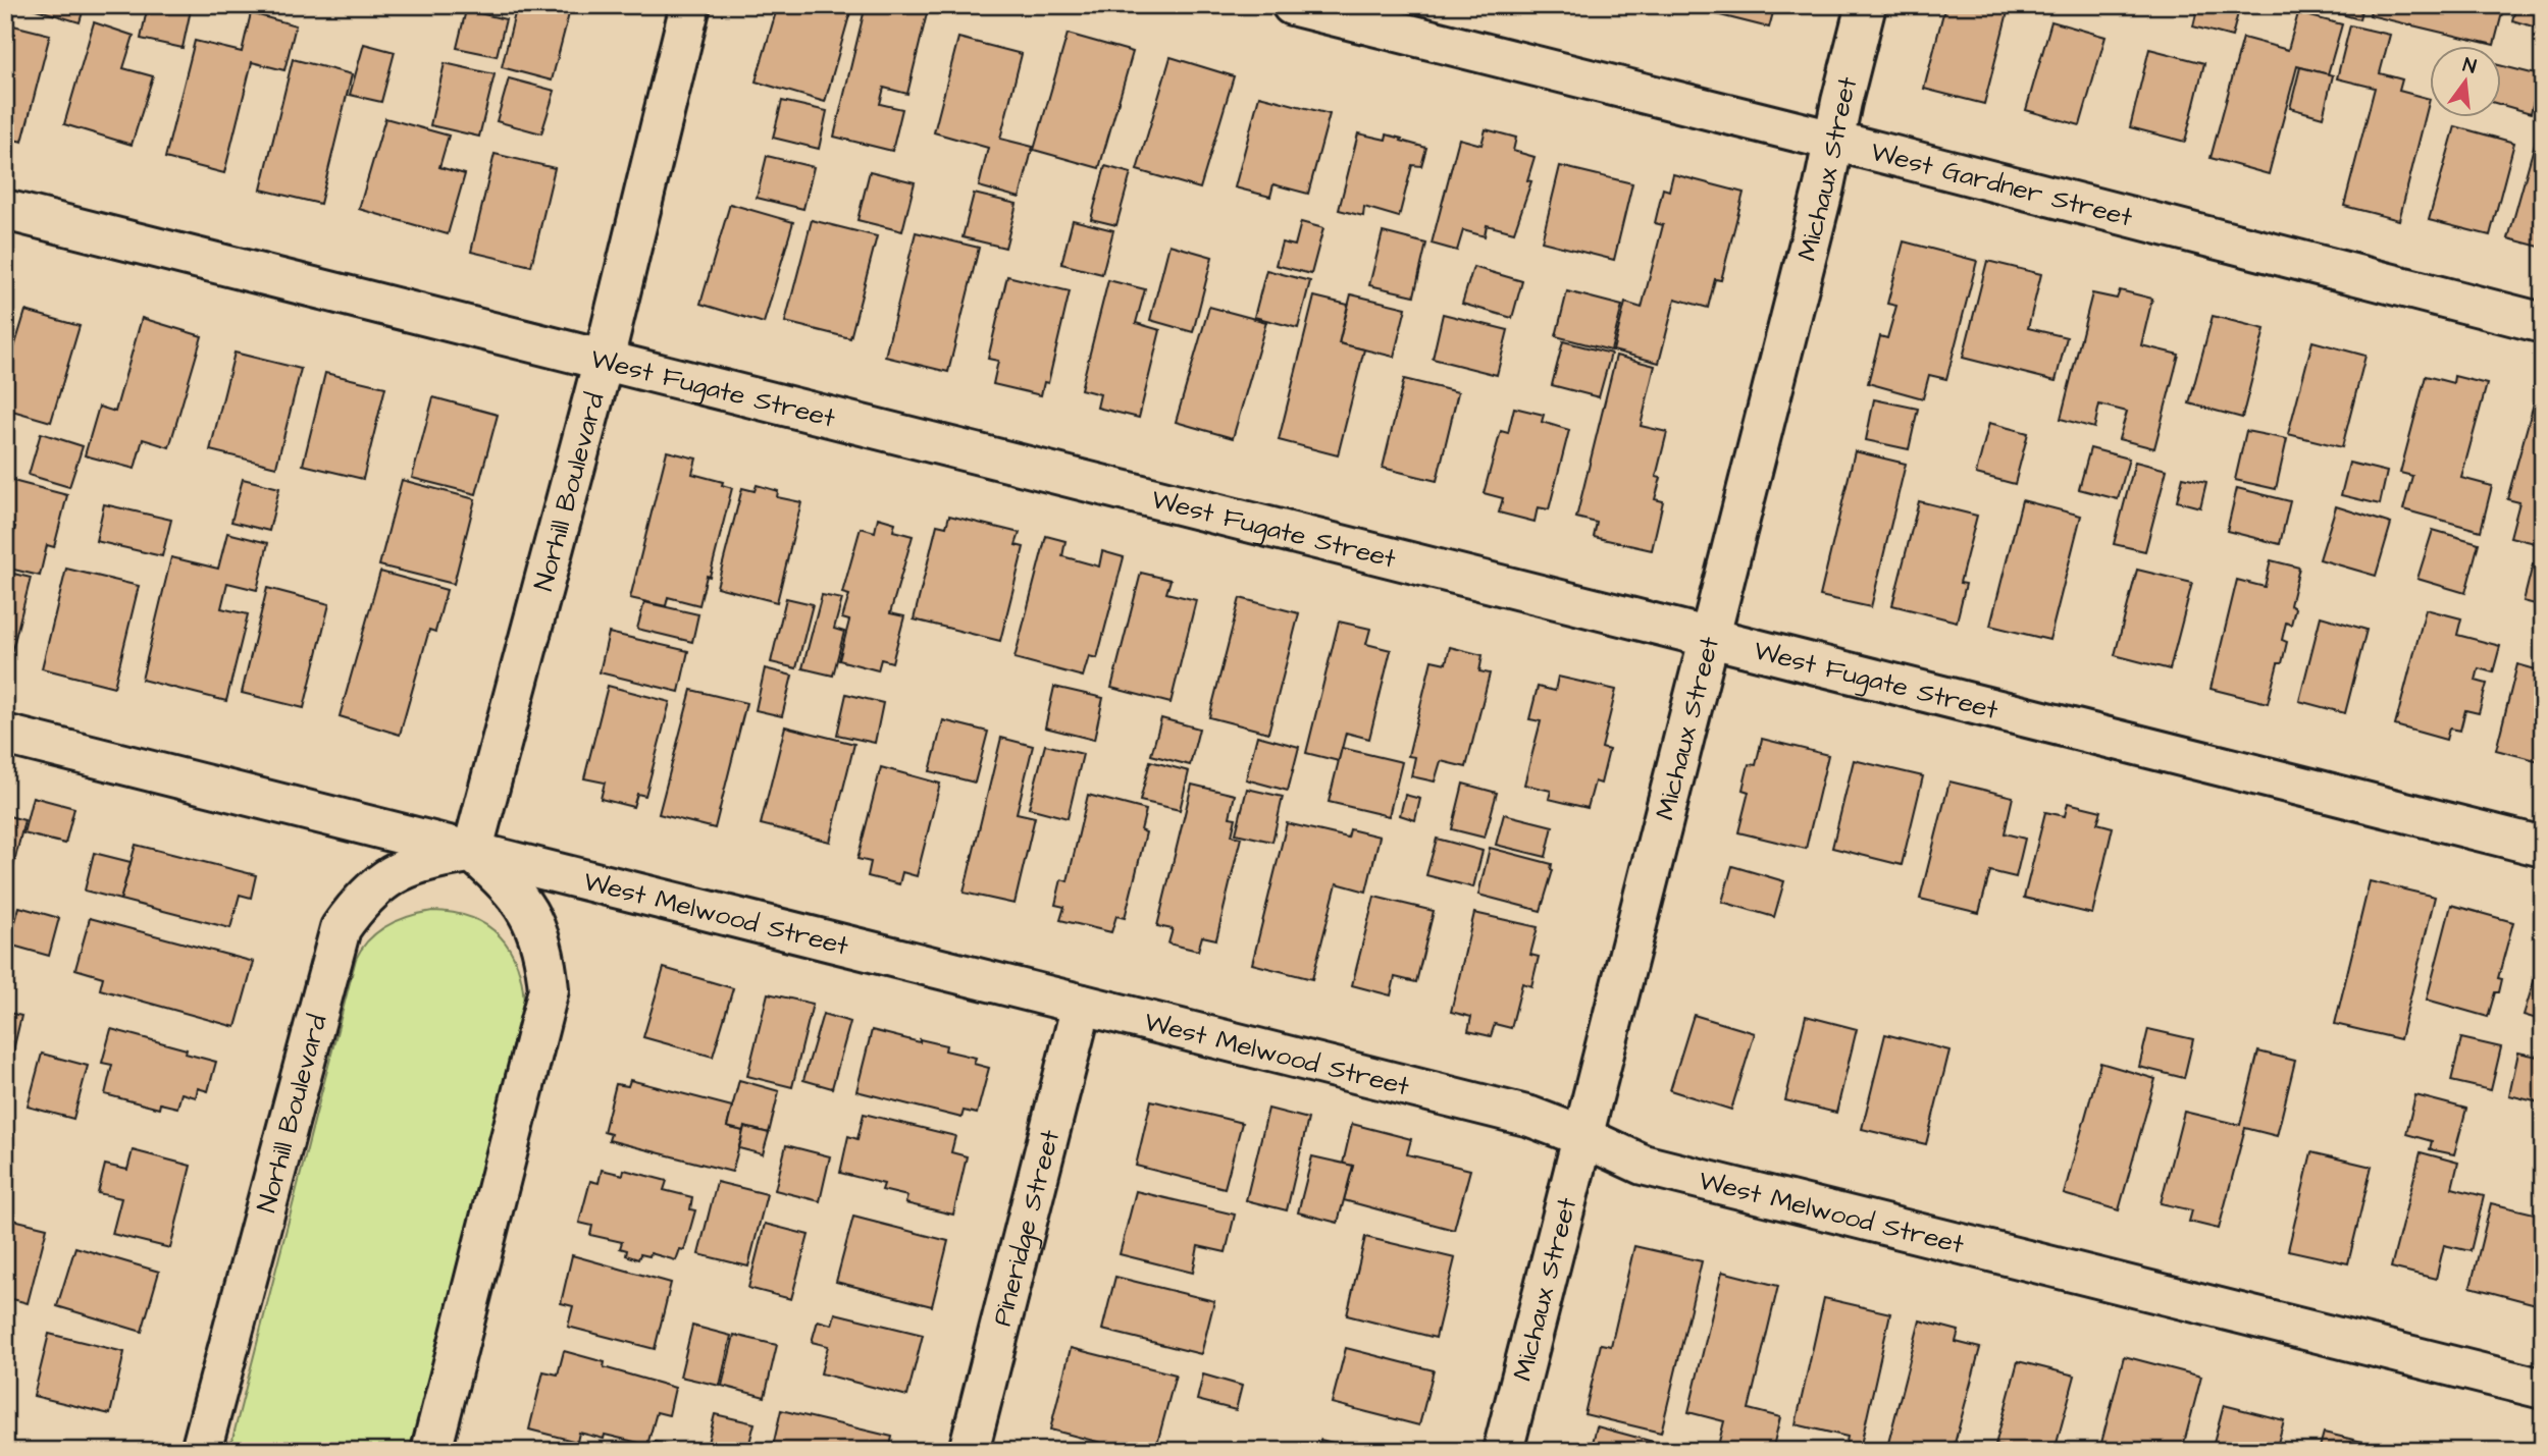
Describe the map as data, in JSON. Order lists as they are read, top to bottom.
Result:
{
  "streets": {
    "street": [
      "Michaux Street",
      "West Gardner Street",
      "West Fugate Street",
      "Norhill Boulevard",
      "West Melwood Street",
      "Pineridge Street"
    ]
  },
  "crossings": [
    ["Michaux Street", "West Gardner Street"],
    ["Michaux Street", "West Fugate Street"],
    ["Michaux Street", "West Melwood Street"],
    ["West Fugate Street", "Norhill Boulevard"],
    ["Norhill Boulevard", "West Melwood Street"],
    ["West Melwood Street", "Pineridge Street"]
  ],
  "north": "top"
}
